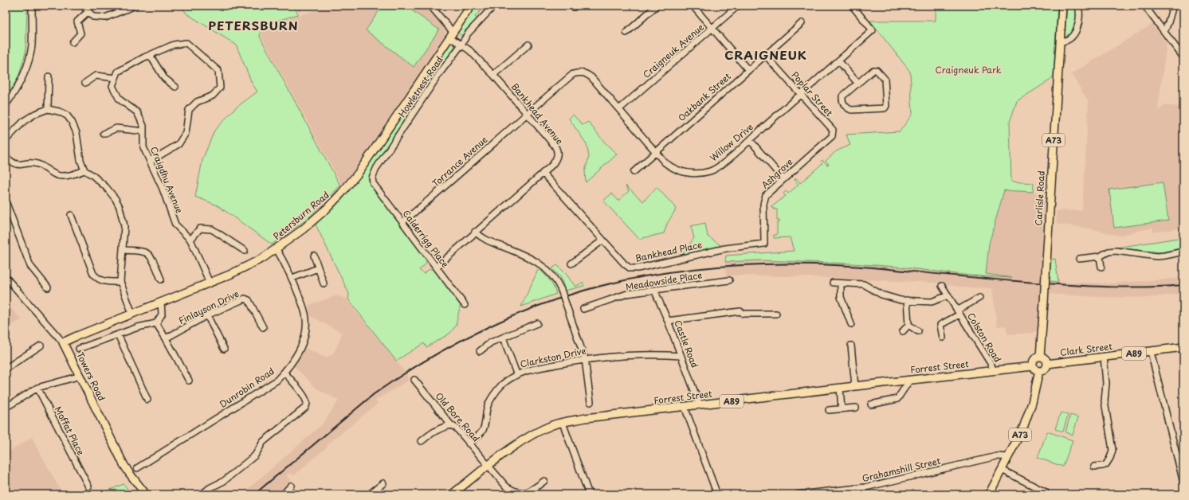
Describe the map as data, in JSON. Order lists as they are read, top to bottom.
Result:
{
  "streets": {
    "main road": [
      "A73",
      "Carlisle Road",
      "Petersburn Road",
      "Clark Street",
      "A89",
      "Forrest Street",
      "Towers Road"
    ],
    "street": [
      "Craigneuk Avenue",
      "Howletnest Road",
      "Poplar Street",
      "Oakbank Street",
      "Bankhead Avenue",
      "Willow Drive",
      "Torrance Avenue",
      "Ashgrove",
      "Craigdhu Avenue",
      "Calderrigg Place",
      "Bankhead Place",
      "Meadowside Place",
      "Finlayson Drive",
      "Colston Road",
      "Castle Road",
      "Clarkston Drive",
      "Dunrobin Road",
      "Old Bore Road",
      "Moffat Place",
      "Grahamshill Street"
    ]
  },
  "crossings": [
    ["Craigneuk Avenue", "Willow Drive"],
    ["Howletnest Road", "Bankhead Avenue"],
    ["Howletnest Road", "Calderrigg Place"],
    ["Poplar Street", "Oakbank Street"],
    ["Poplar Street", "Willow Drive"],
    ["Poplar Street", "Ashgrove"],
    ["Oakbank Street", "Willow Drive"],
    ["Bankhead Avenue", "Willow Drive"],
    ["Bankhead Avenue", "Torrance Avenue"],
    ["Bankhead Avenue", "Petersburn Road"],
    ["Bankhead Avenue", "Calderrigg Place"],
    ["Bankhead Avenue", "Bankhead Place"],
    ["A73", "Carlisle Road"],
    ["A73", "Clark Street"],
    ["A73", "Forrest Street"],
    ["A73", "Grahamshill Street"],
    ["Willow Drive", "Torrance Avenue"],
    ["Torrance Avenue", "Calderrigg Place"],
    ["Ashgrove", "Bankhead Place"],
    ["Craigdhu Avenue", "Petersburn Road"],
    ["Carlisle Road", "Clark Street"],
    ["Carlisle Road", "Forrest Street"],
    ["Petersburn Road", "Towers Road"],
    ["Petersburn Road", "Dunrobin Road"],
    ["Meadowside Place", "Castle Road"],
    ["Colston Road", "Forrest Street"],
    ["Castle Road", "Clarkston Drive"],
    ["Castle Road", "Forrest Street"],
    ["Clark Street", "Forrest Street"],
    ["Clarkston Drive", "Old Bore Road"],
    ["Forrest Street", "Old Bore Road"]
  ],
  "districts": ["PETERSBURN", "CRAIGNEUK"],
  "parks": ["Craigneuk Park"]
}
